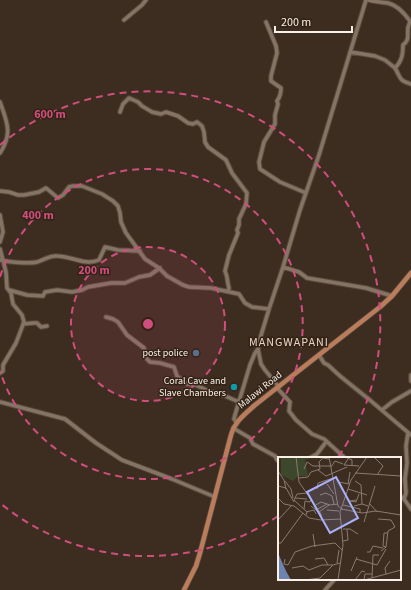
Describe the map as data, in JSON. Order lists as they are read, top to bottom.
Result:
{
  "streets": {
    "main road": ["Malawi Road"]
  },
  "districts": ["MANGWAPANI"],
  "places": ["post police", "Coral Cave and Slave Chambers"],
  "scale_bar": "200 m",
  "rings": ["600 m", "400 m", "200 m"]
}
